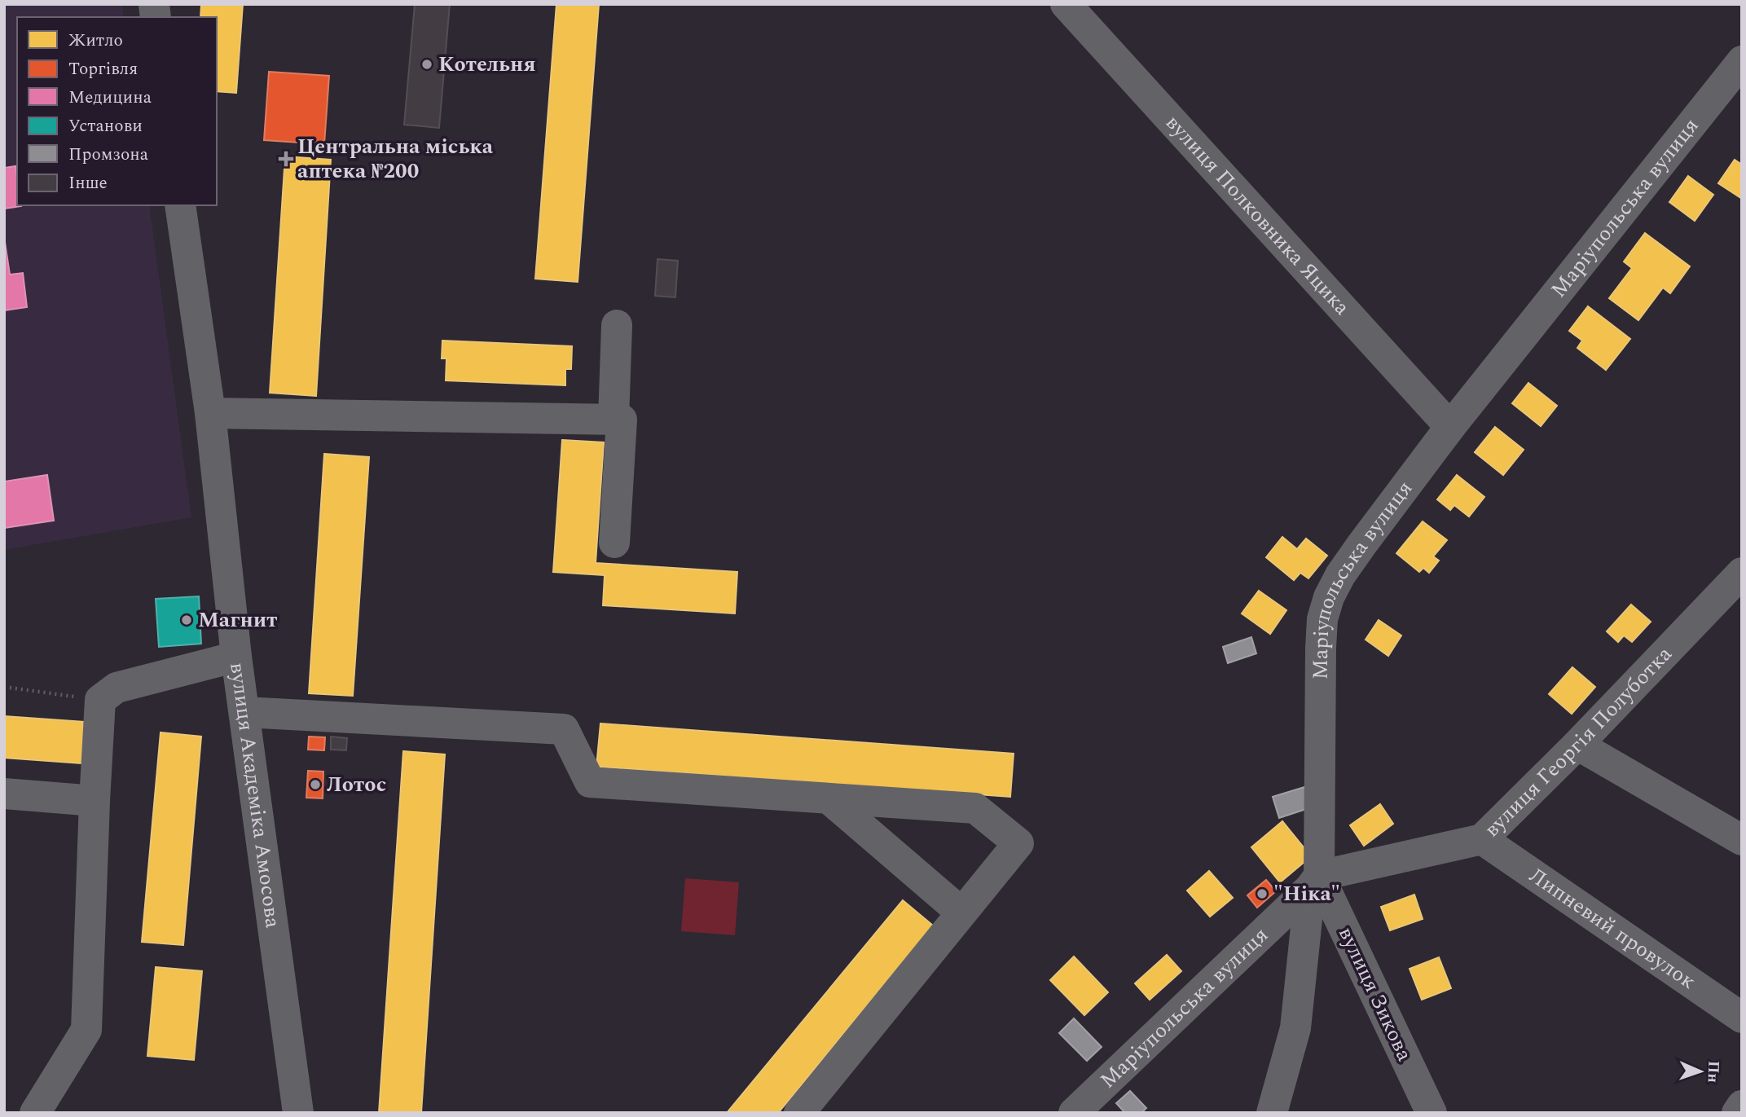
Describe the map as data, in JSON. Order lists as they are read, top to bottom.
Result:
{
  "streets": {
    "street": [
      "Маріупольська вулиця",
      "вулиця Полковника Яцика",
      "вулиця Георгія Полуботка",
      "вулиця Академіка Амосова",
      "Липневий провулок",
      "вулиця Зикова"
    ]
  },
  "crossings": [
    ["Маріупольська вулиця", "вулиця Полковника Яцика"],
    ["Маріупольська вулиця", "вулиця Георгія Полуботка"],
    ["Маріупольська вулиця", "вулиця Зикова"],
    ["вулиця Георгія Полуботка", "Липневий провулок"],
    ["вулиця Георгія Полуботка", "вулиця Зикова"]
  ],
  "places": {
    "other": [
      "Котельня",
      "Магнит",
      "Лотос",
      "\"Ніка\""
    ],
    "health": ["Центральна міська аптека №200"]
  },
  "legend": [
    "Житло",
    "Торгівля",
    "Медицина",
    "Установи",
    "Промзона",
    "Інше"
  ],
  "north": "right"
}
